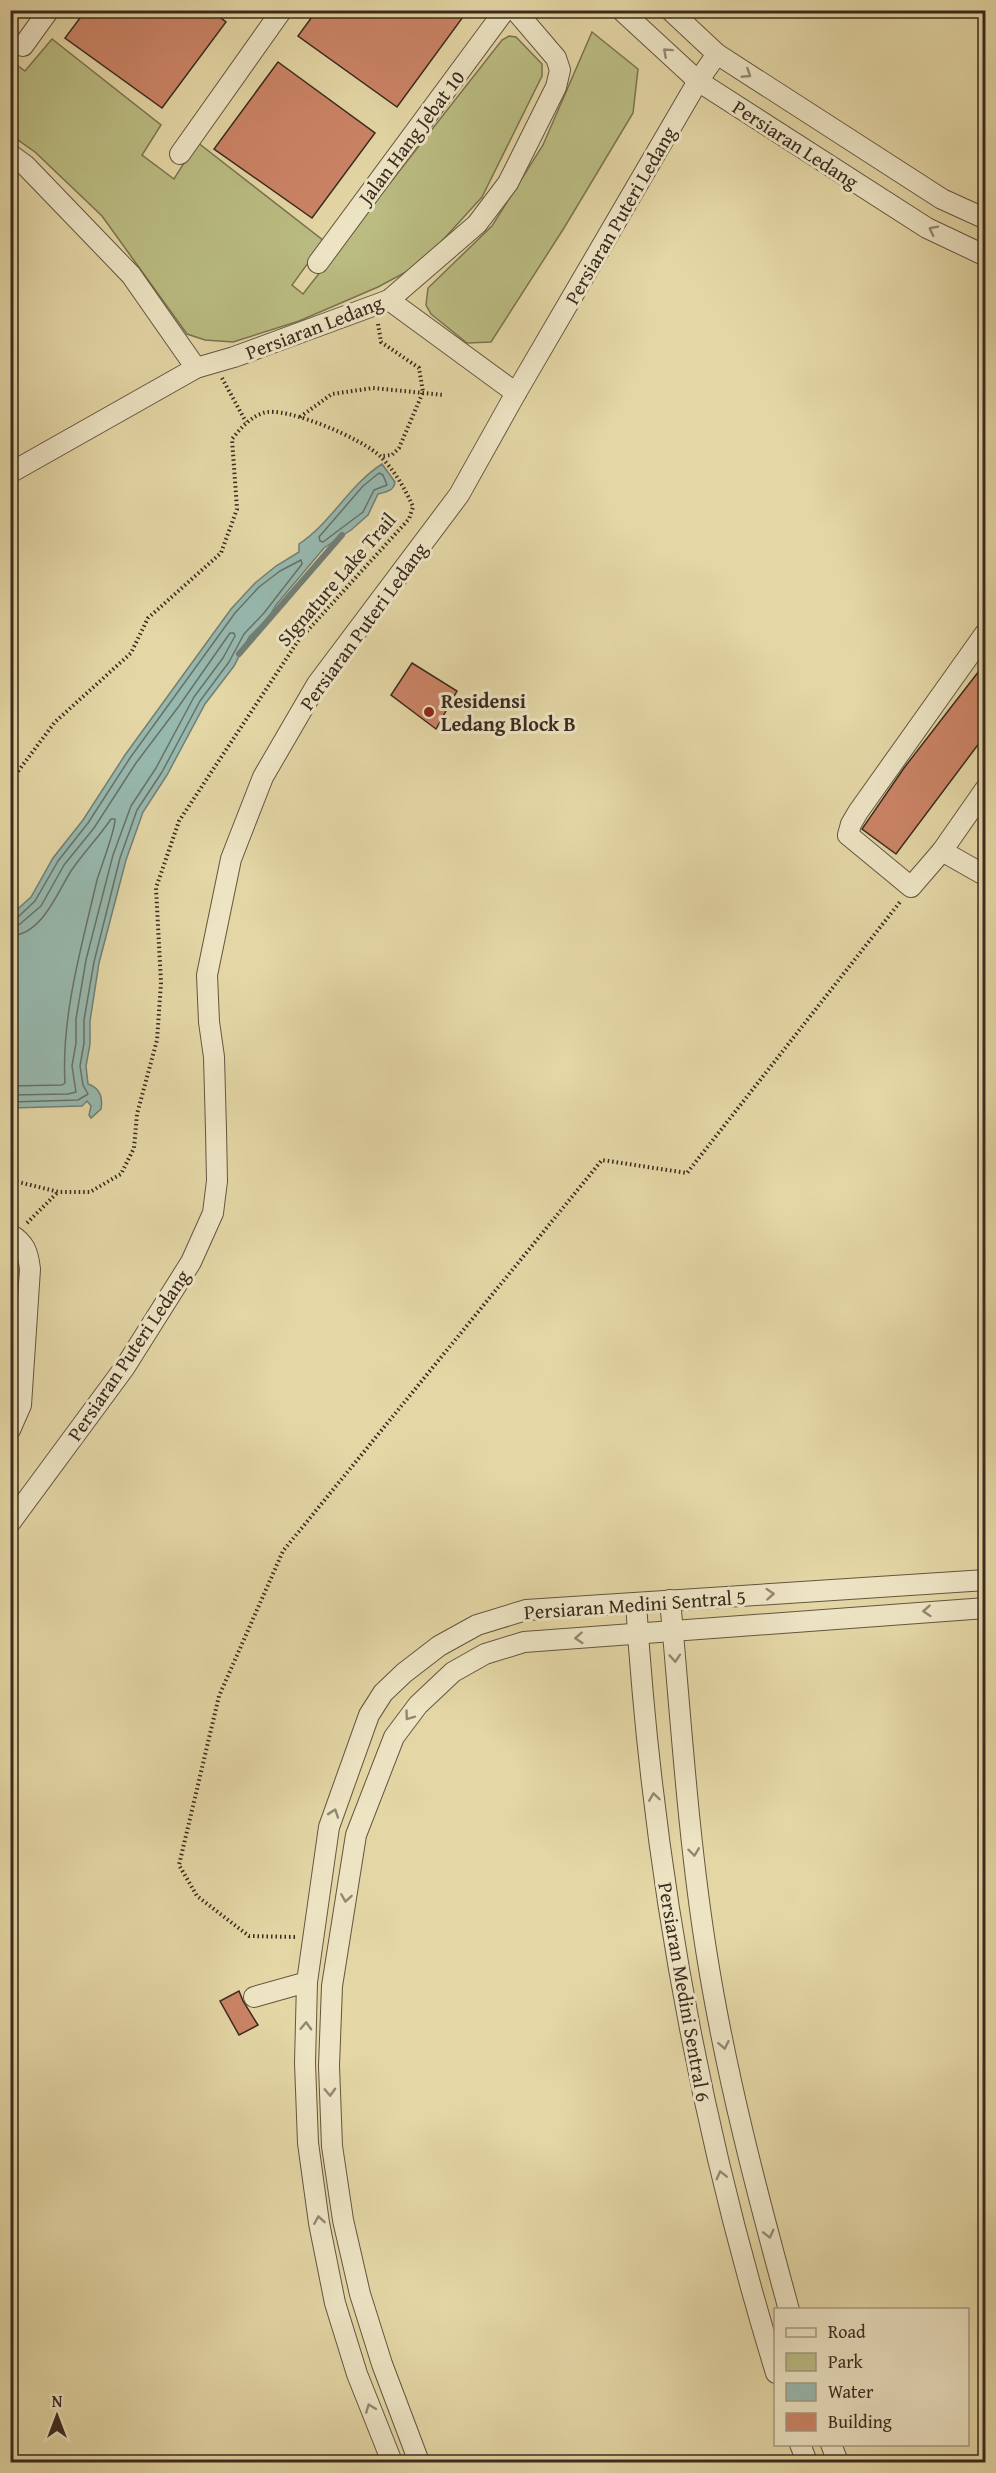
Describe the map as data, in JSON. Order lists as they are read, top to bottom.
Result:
{
  "streets": {
    "street": [
      "Jalan Hang Jebat 10",
      "Persiaran Ledang",
      "Persiaran Puteri Ledang",
      "Persiaran Medini Sentral 5",
      "Persiaran Medini Sentral 6"
    ],
    "path": ["SIgnature Lake Trail"]
  },
  "crossings": [
    ["Persiaran Ledang", "Persiaran Puteri Ledang"],
    ["Persiaran Medini Sentral 5", "Persiaran Medini Sentral 6"]
  ],
  "places": ["Residensi Ledang Block B"],
  "legend": [
    "Road",
    "Park",
    "Water",
    "Building"
  ],
  "north": "top"
}
